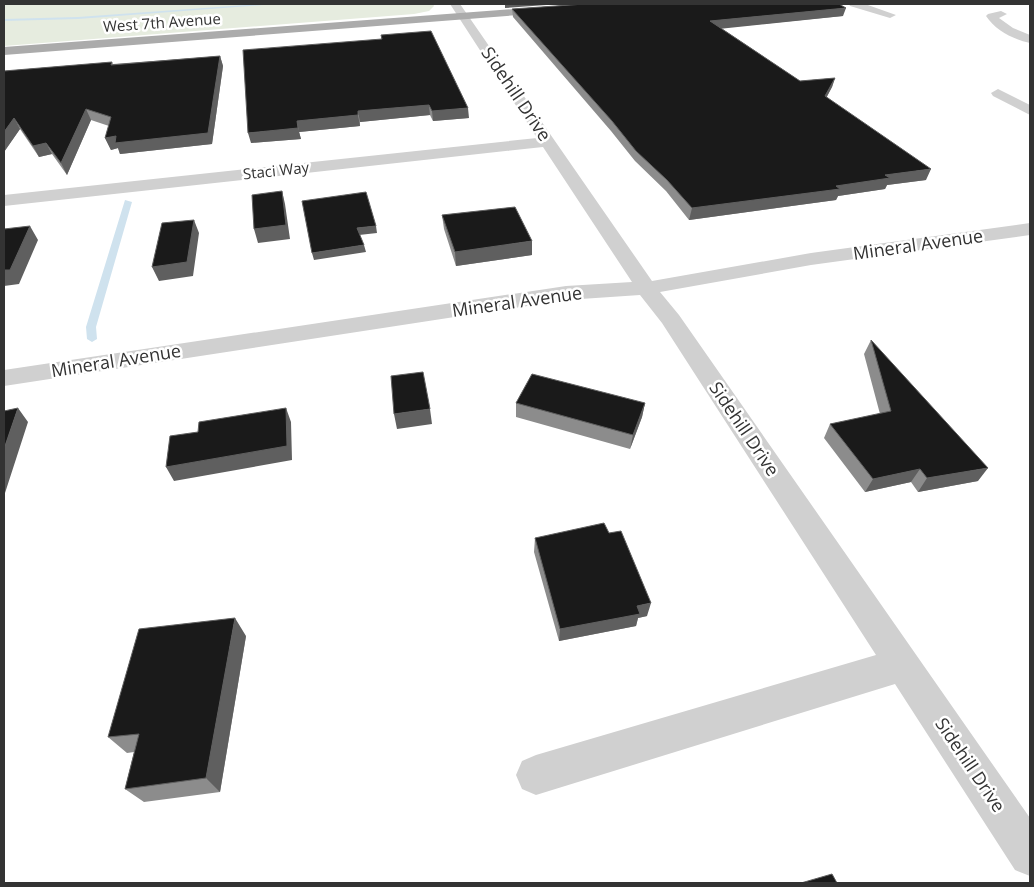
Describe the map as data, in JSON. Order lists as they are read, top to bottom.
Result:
{
  "streets": {
    "main road": ["West 7th Avenue"],
    "street": ["Sidehill Drive", "Staci Way", "Mineral Avenue"]
  },
  "crossings": [
    ["West 7th Avenue", "Sidehill Drive"],
    ["Sidehill Drive", "Staci Way"],
    ["Sidehill Drive", "Mineral Avenue"]
  ]
}
